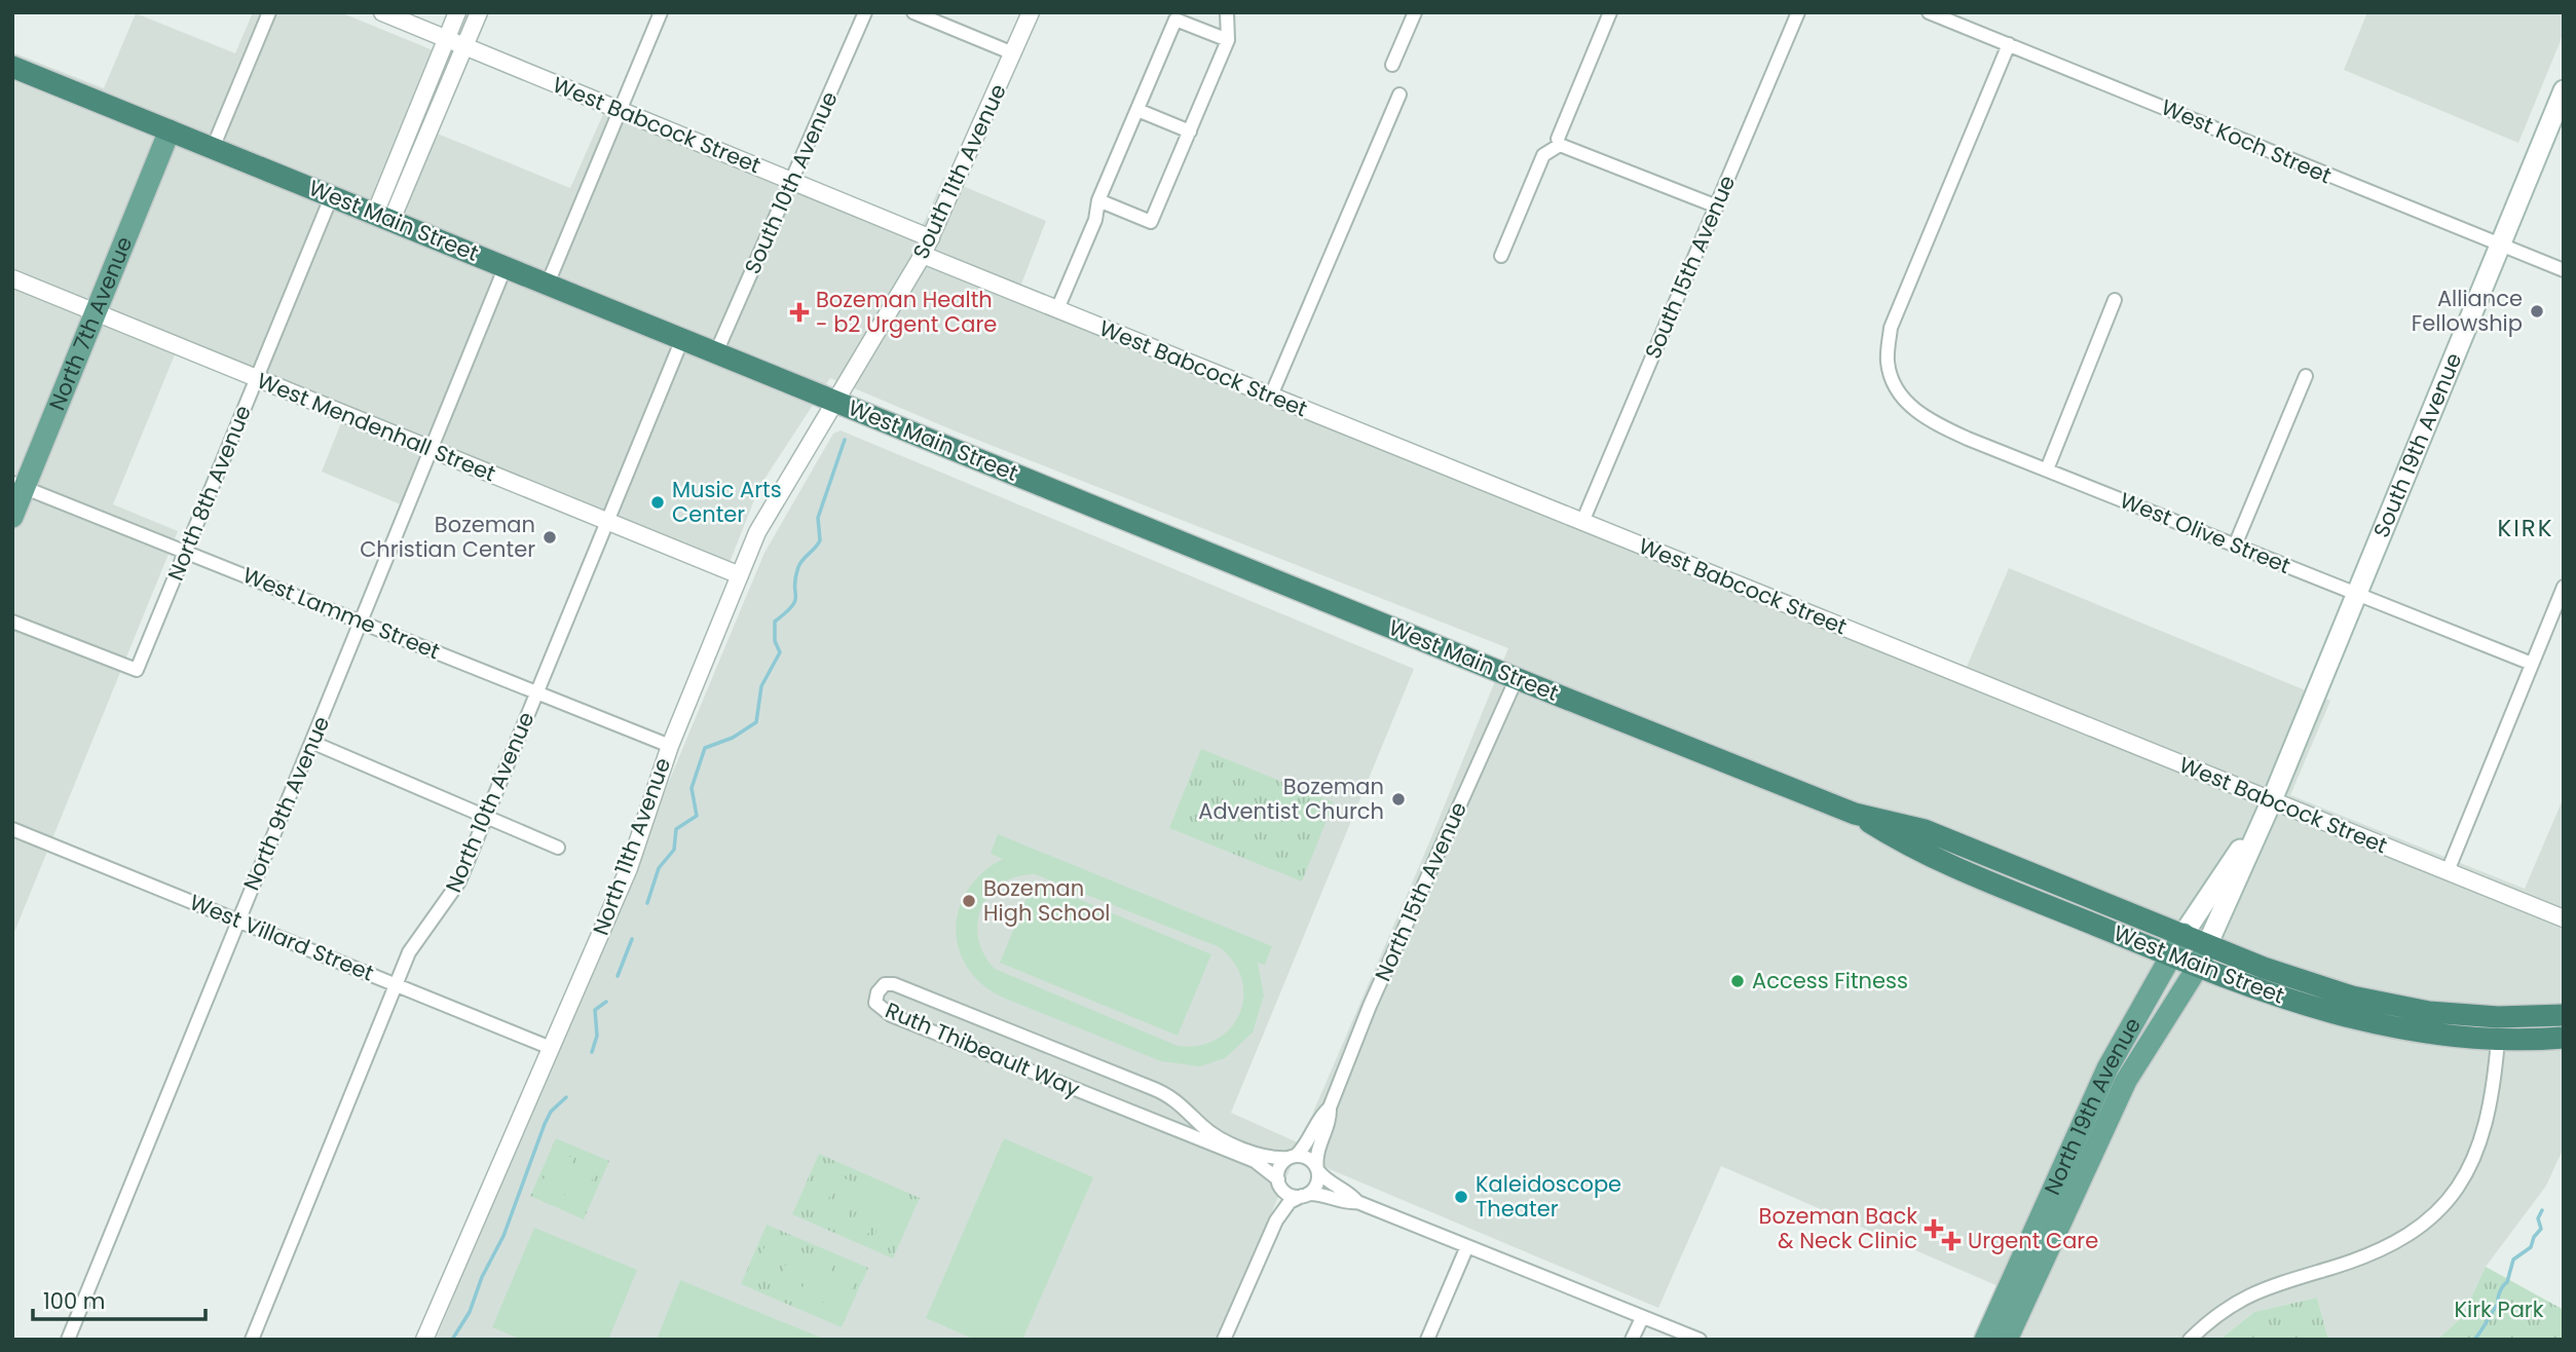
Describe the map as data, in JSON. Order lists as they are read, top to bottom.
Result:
{
  "streets": {
    "highway": ["West Main Street"],
    "main road": ["North 7th Avenue", "South 19th Avenue", "North 19th Avenue"],
    "street": [
      "West Babcock Street",
      "West Koch Street",
      "South 11th Avenue",
      "South 10th Avenue",
      "South 15th Avenue",
      "West Mendenhall Street",
      "North 8th Avenue",
      "West Olive Street",
      "West Lamme Street",
      "North 10th Avenue",
      "North 9th Avenue",
      "North 11th Avenue",
      "North 15th Avenue",
      "West Villard Street",
      "Ruth Thibeault Way"
    ]
  },
  "crossings": [
    ["West Babcock Street", "South 11th Avenue"],
    ["West Babcock Street", "South 10th Avenue"],
    ["West Babcock Street", "South 15th Avenue"],
    ["West Babcock Street", "South 19th Avenue"],
    ["West Koch Street", "South 19th Avenue"],
    ["West Koch Street", "West Olive Street"],
    ["South 11th Avenue", "West Main Street"],
    ["South 11th Avenue", "North 11th Avenue"],
    ["South 10th Avenue", "West Main Street"],
    ["West Main Street", "North 7th Avenue"],
    ["West Main Street", "South 19th Avenue"],
    ["West Main Street", "North 8th Avenue"],
    ["West Main Street", "North 10th Avenue"],
    ["West Main Street", "North 9th Avenue"],
    ["West Main Street", "North 11th Avenue"],
    ["West Main Street", "North 15th Avenue"],
    ["West Main Street", "North 19th Avenue"],
    ["North 7th Avenue", "West Mendenhall Street"],
    ["North 7th Avenue", "West Lamme Street"],
    ["West Mendenhall Street", "North 8th Avenue"],
    ["West Mendenhall Street", "North 10th Avenue"],
    ["West Mendenhall Street", "North 9th Avenue"],
    ["West Mendenhall Street", "North 11th Avenue"],
    ["South 19th Avenue", "West Olive Street"],
    ["South 19th Avenue", "North 19th Avenue"],
    ["North 8th Avenue", "West Lamme Street"],
    ["West Lamme Street", "North 10th Avenue"],
    ["West Lamme Street", "North 9th Avenue"],
    ["West Lamme Street", "North 11th Avenue"],
    ["North 10th Avenue", "West Villard Street"],
    ["North 9th Avenue", "West Villard Street"],
    ["North 11th Avenue", "West Villard Street"],
    ["North 15th Avenue", "Ruth Thibeault Way"]
  ],
  "districts": ["KIRK"],
  "parks": ["Kirk Park"],
  "places": {
    "other": [
      "Alliance Fellowship",
      "Music Arts Center",
      "Bozeman Christian Center",
      "Bozeman Adventist Church",
      "Bozeman High School",
      "Access Fitness",
      "Kaleidoscope Theater"
    ],
    "health": ["Bozeman Health - b2 Urgent Care", "Bozeman Back & Neck Clinic", "Urgent Care"]
  },
  "scale_bar": "100 m"
}
